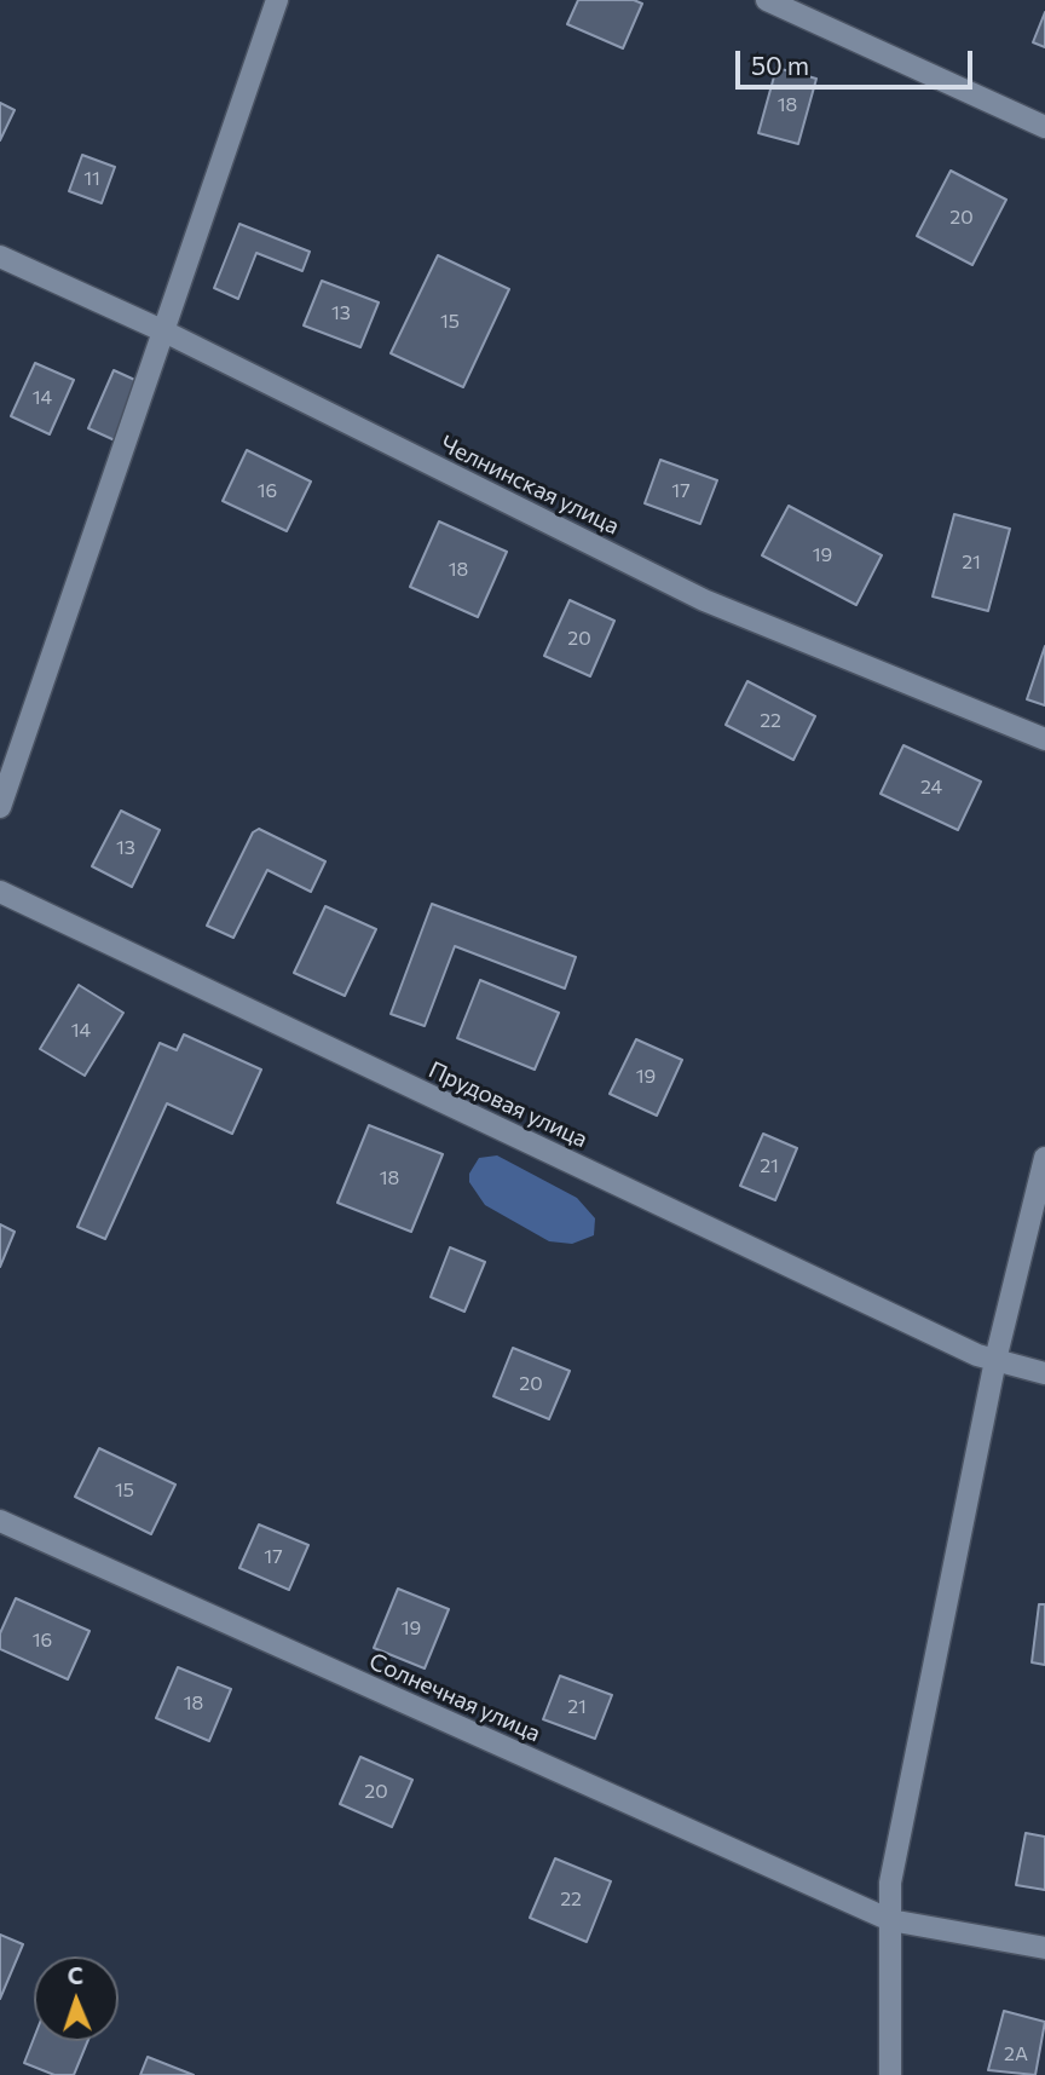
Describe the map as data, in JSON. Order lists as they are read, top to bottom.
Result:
{
  "streets": {
    "street": ["Челнинская улица", "Прудовая улица", "Солнечная улица"]
  },
  "house_numbers": [
    "18",
    "11",
    "20",
    "13",
    "15",
    "14",
    "16",
    "17",
    "19",
    "21",
    "18",
    "20",
    "22",
    "24",
    "13",
    "14",
    "19",
    "21",
    "18",
    "20",
    "15",
    "17",
    "19",
    "16",
    "18",
    "21",
    "20",
    "22",
    "2А"
  ],
  "scale_bar": "50 m",
  "north": "top"
}
